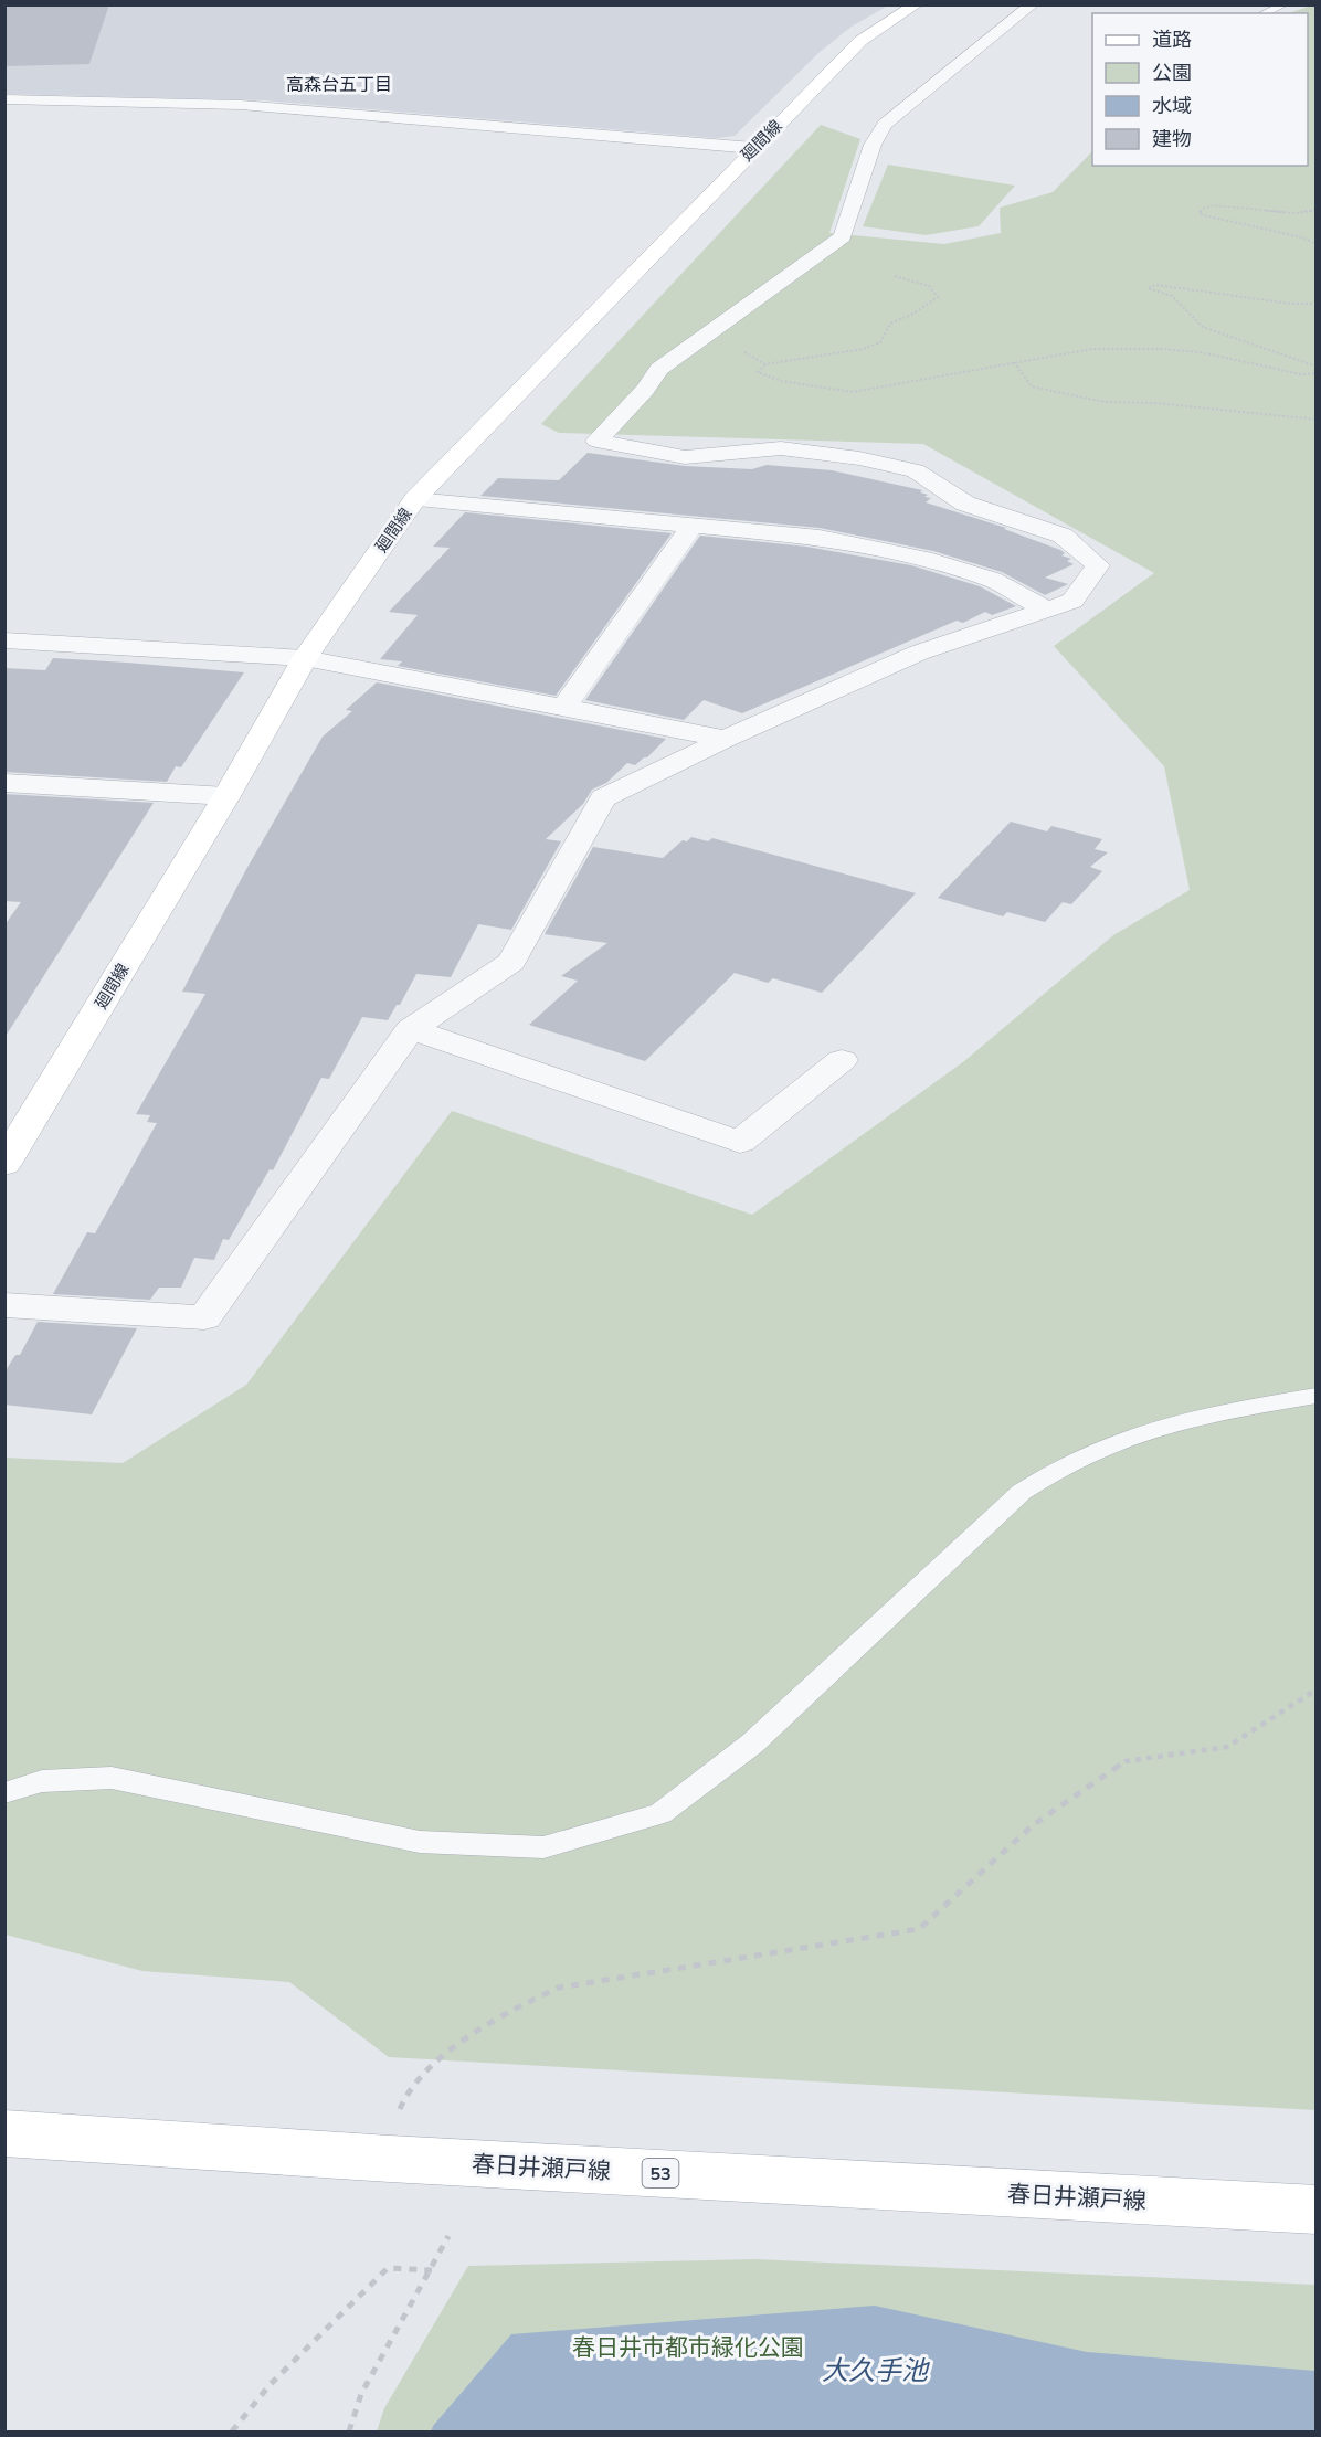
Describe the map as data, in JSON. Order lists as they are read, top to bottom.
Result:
{
  "streets": {
    "street": ["廻間線", "春日井瀬戸線", "53"]
  },
  "districts": ["高森台五丁目"],
  "water": ["大久手池"],
  "parks": ["春日井市都市緑化公園"],
  "legend": [
    "道路",
    "公園",
    "水域",
    "建物"
  ]
}
